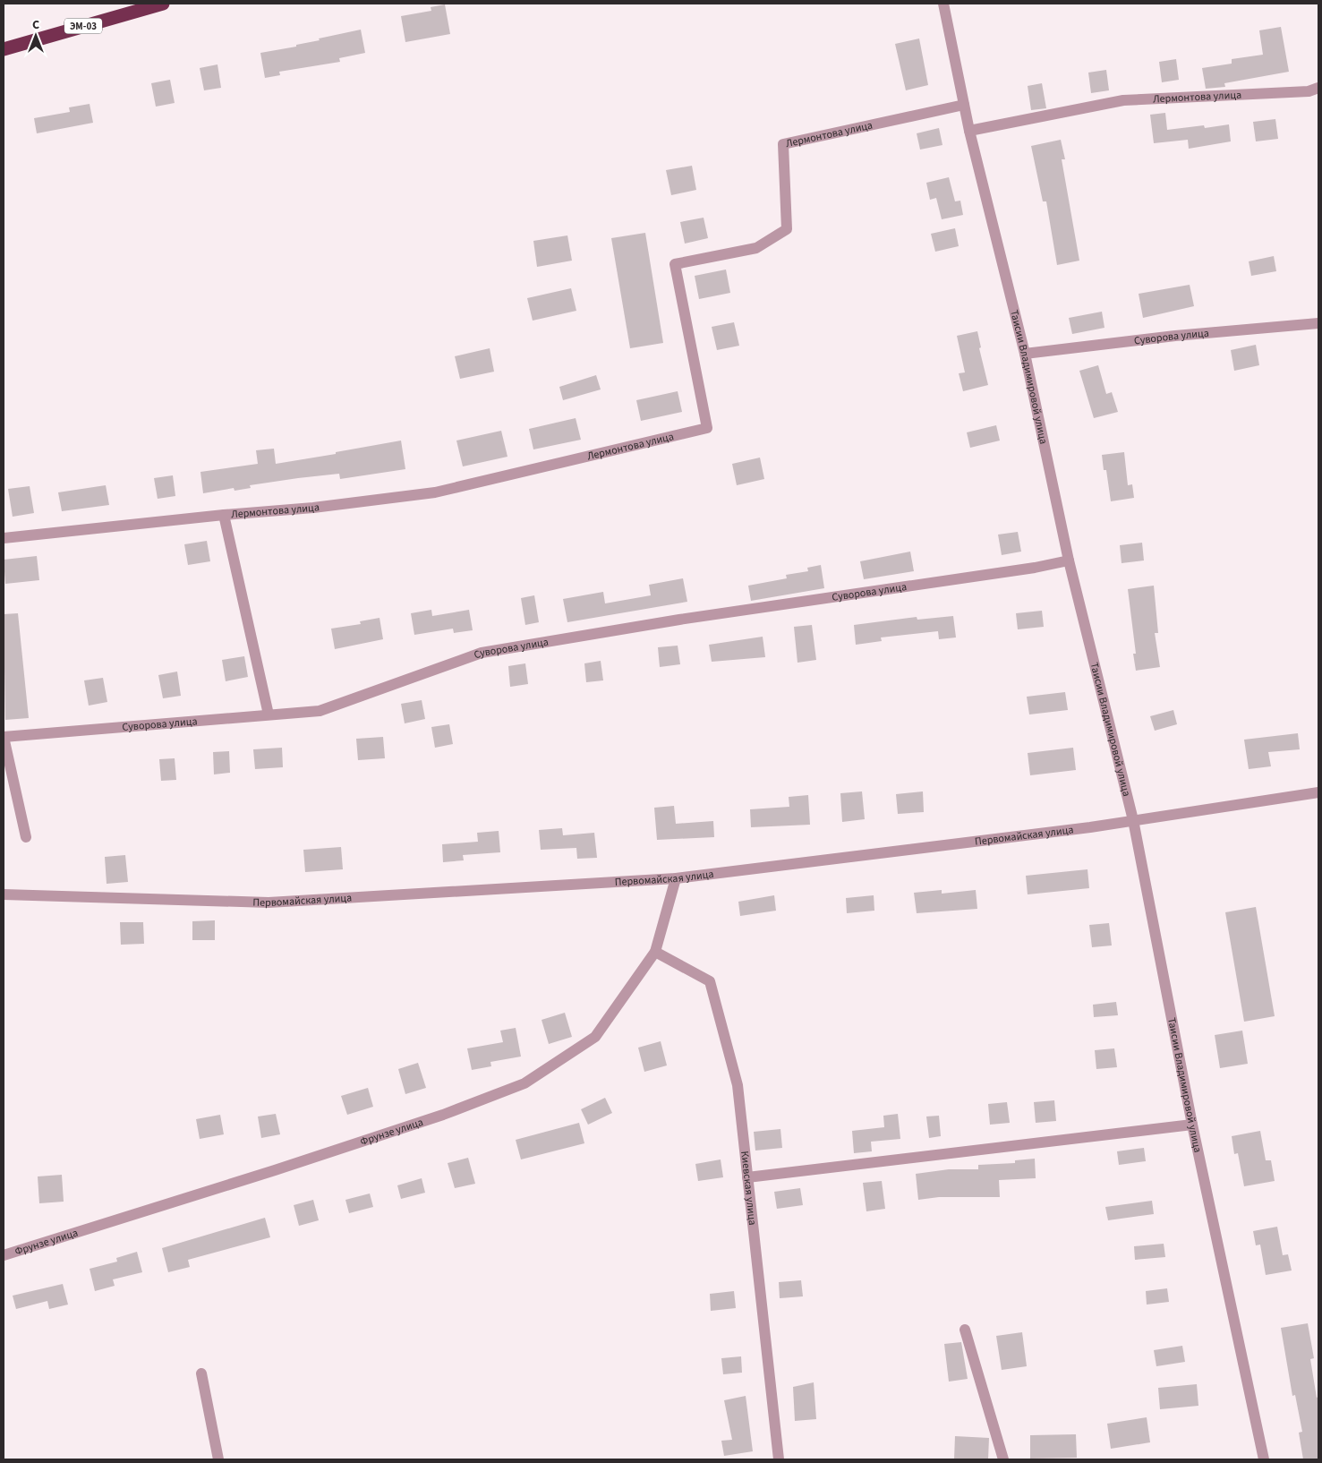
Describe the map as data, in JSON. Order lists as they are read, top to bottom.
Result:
{
  "streets": {
    "highway": ["ЭМ-03"],
    "street": [
      "Лермонтова улица",
      "Суворова улица",
      "Таисии Владимировой улица",
      "Первомайская улица",
      "Фрунзе улица",
      "Киевская улица"
    ]
  },
  "crossings": [
    ["Лермонтова улица", "Таисии Владимировой улица"],
    ["Суворова улица", "Таисии Владимировой улица"],
    ["Таисии Владимировой улица", "Первомайская улица"],
    ["Первомайская улица", "Фрунзе улица"],
    ["Фрунзе улица", "Киевская улица"]
  ],
  "north": "top"
}
